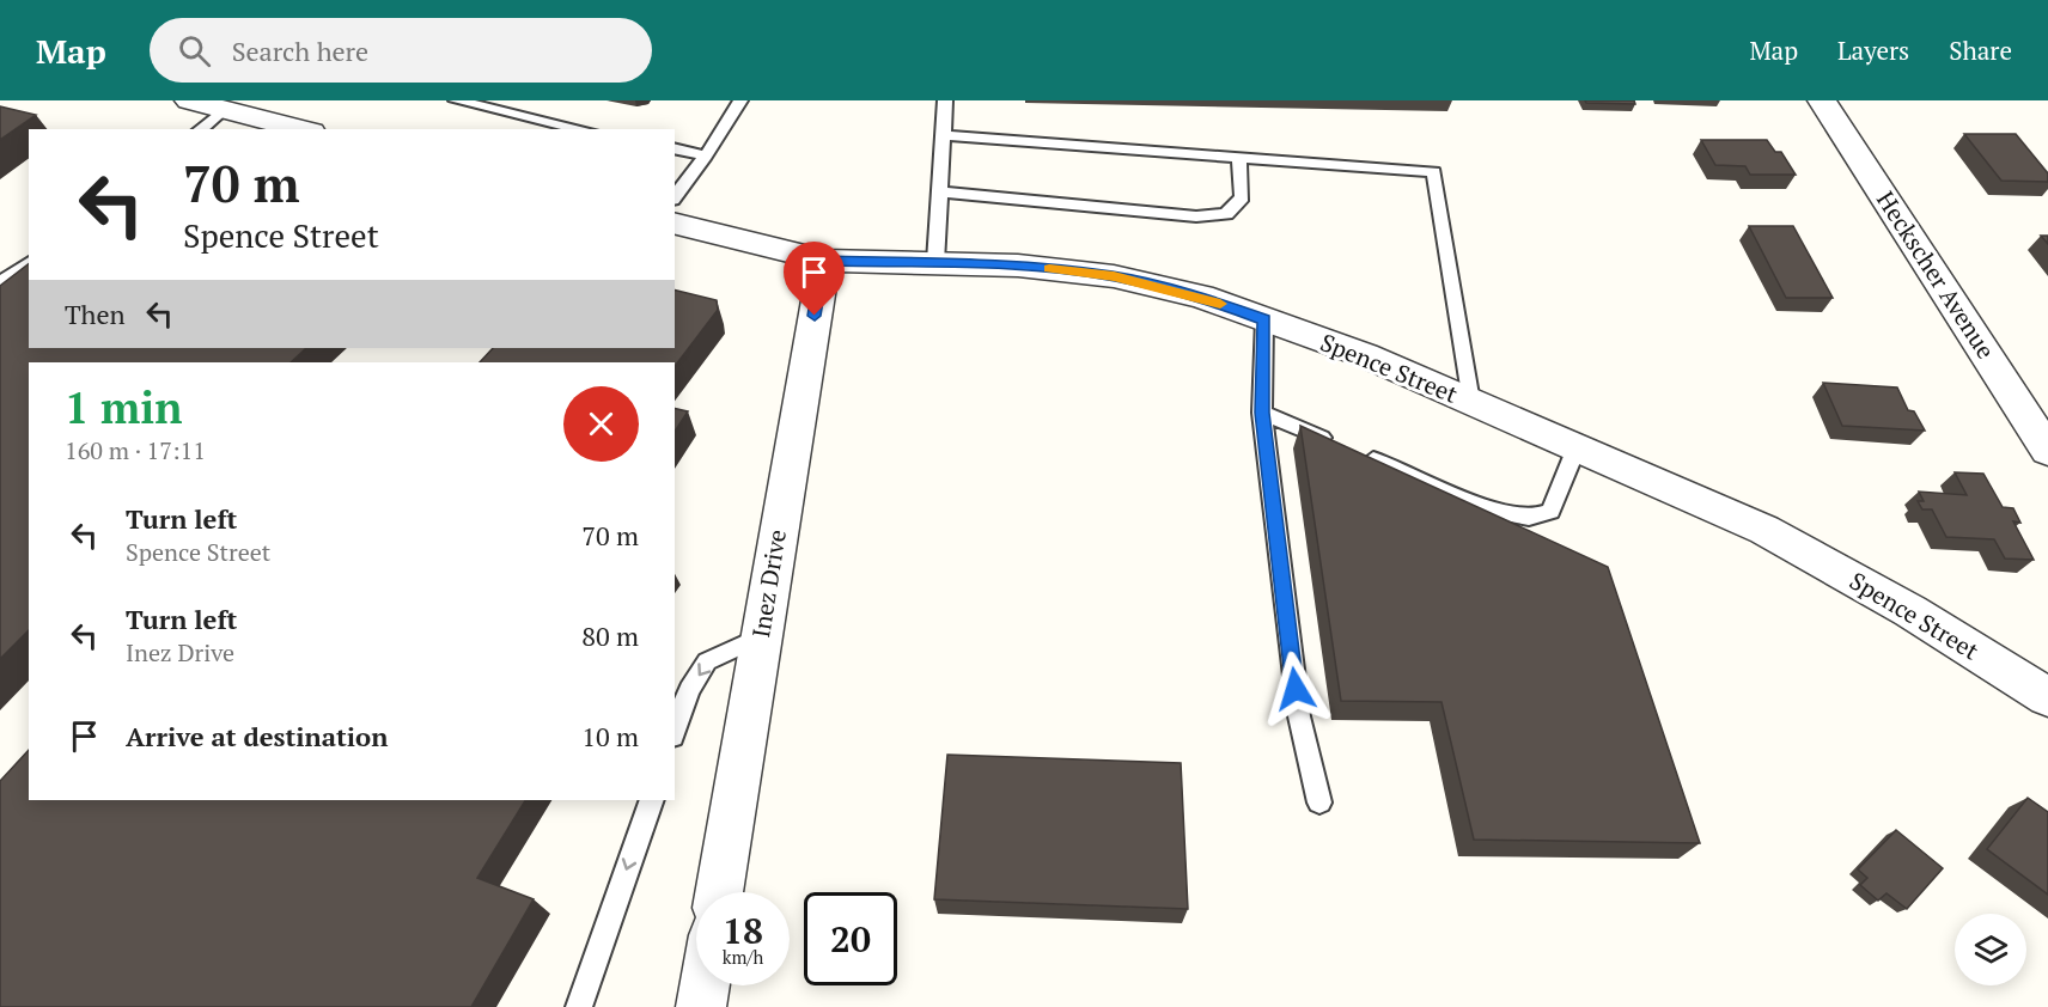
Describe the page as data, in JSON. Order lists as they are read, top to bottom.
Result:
{
  "streets": {
    "street": ["Heckscher Avenue", "Spence Street", "Inez Drive"]
  },
  "crossings": [
    ["Spence Street", "Inez Drive"]
  ],
  "page": {
    "header": "Map",
    "search": "Search here",
    "nav": ["Map", "Layers", "Share"],
    "turn": ["70 m", "Spence Street"],
    "then": "Then",
    "heading": ["1 min", "160 m · 17:11"],
    "list": [
      {
        "name": "Turn left",
        "note": "Spence Street",
        "value": "70 m"
      },
      {
        "name": "Turn left",
        "note": "Inez Drive",
        "value": "80 m"
      },
      {
        "name": "Arrive at destination",
        "value": "10 m"
      }
    ],
    "speed": "18 km/h",
    "limit": "20"
  }
}
